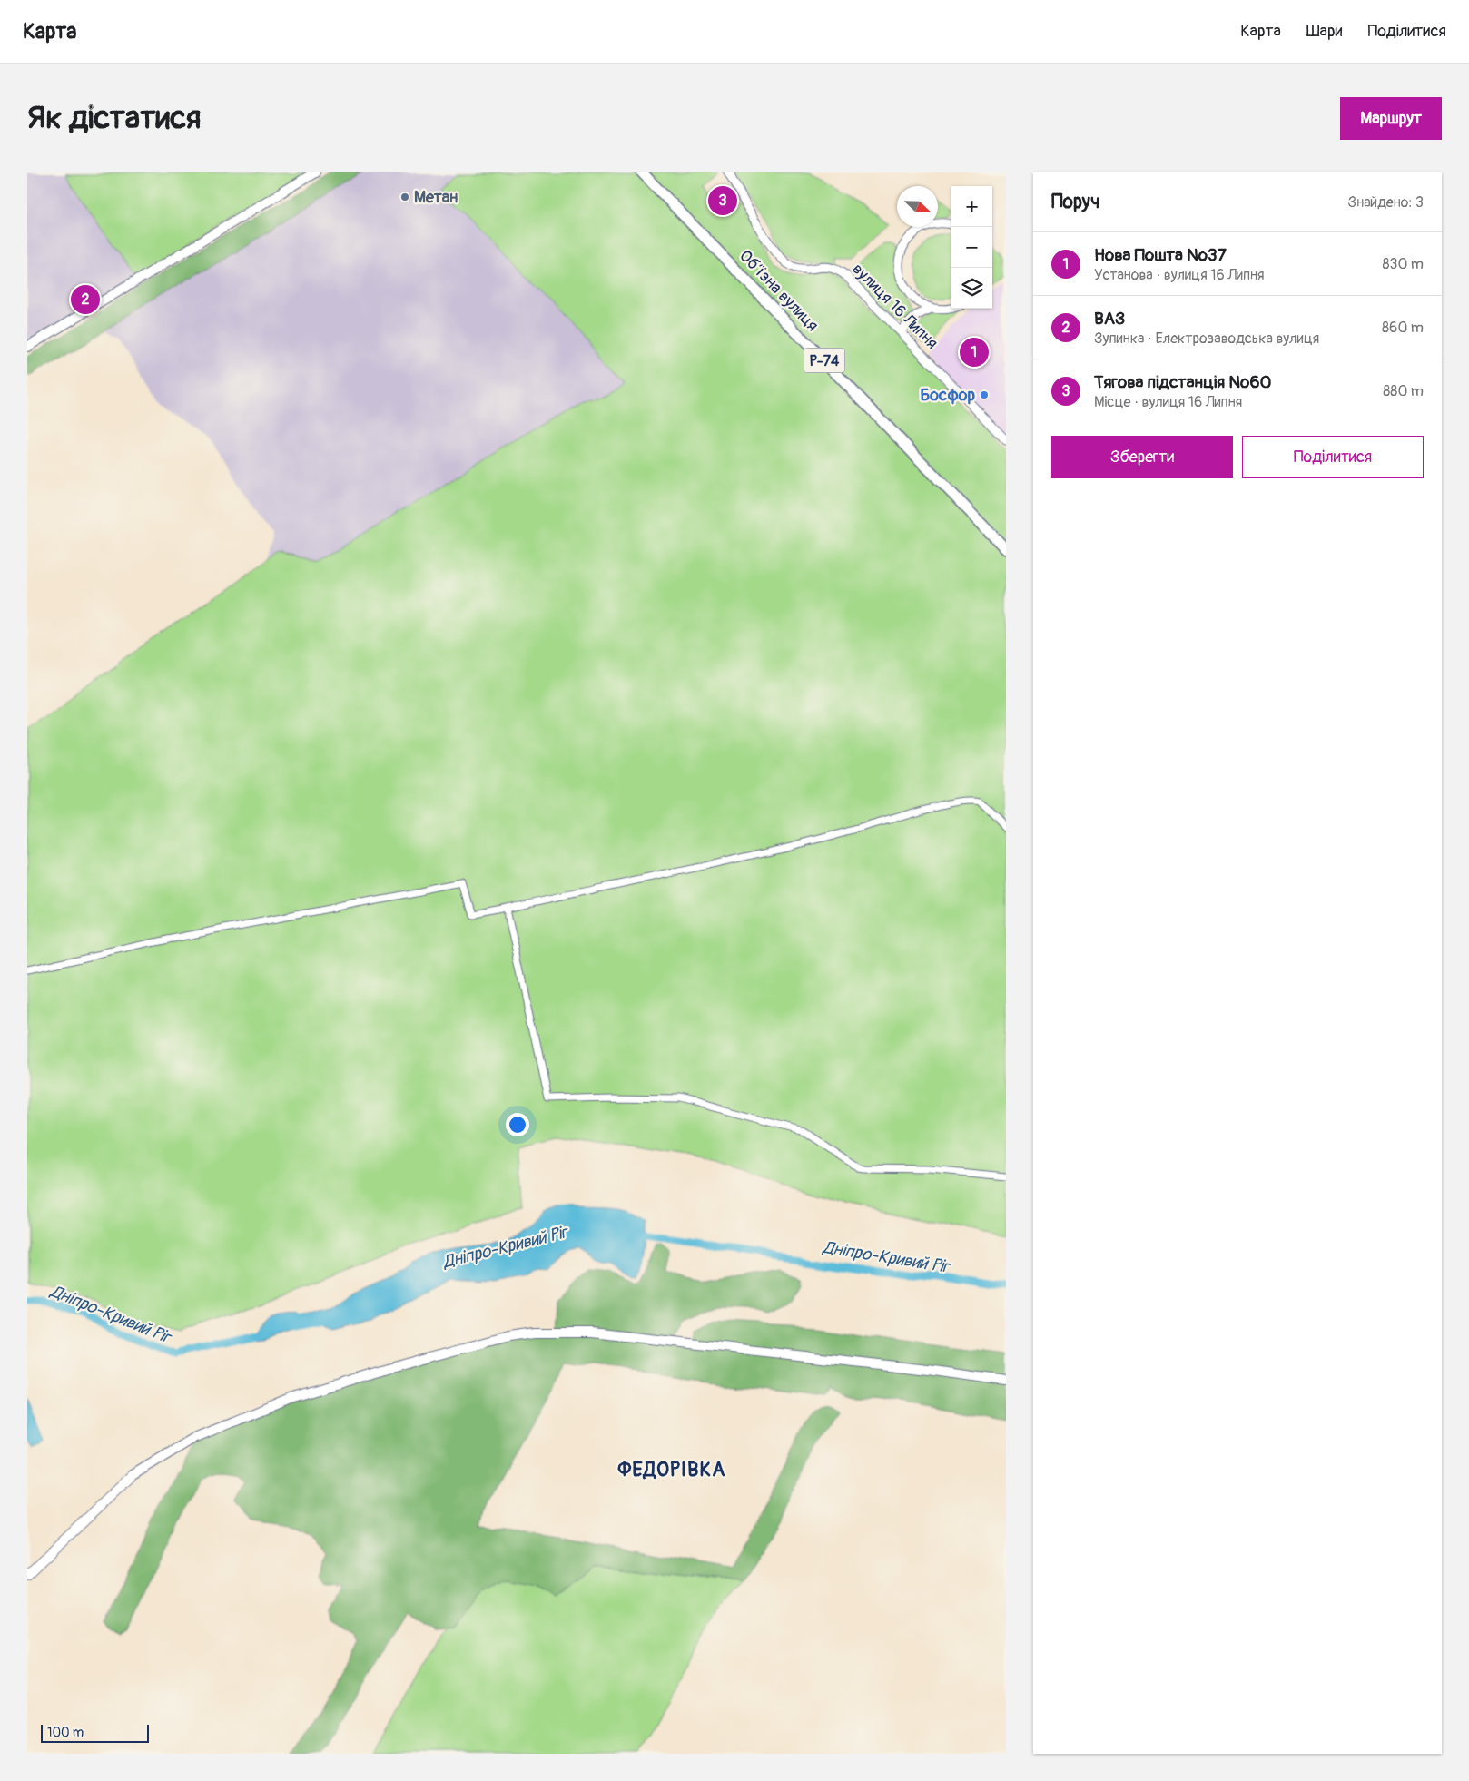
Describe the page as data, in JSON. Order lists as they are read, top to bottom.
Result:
{
  "streets": {
    "main road": ["Обʼїзна вулиця", "Р-74"],
    "street": ["вулиця 16 Липня"]
  },
  "districts": ["ФЕДОРІВКА"],
  "water": ["Дніпро-Кривий Ріг"],
  "places": ["Метан", "Босфор"],
  "scale_bar": "100 m",
  "north": "bottom right",
  "page": {
    "header": "Карта",
    "nav": ["Карта", "Шари", "Поділитися"],
    "buttons": [
      "Маршрут",
      ["Зберегти", "Поділитися"]
    ],
    "title": "Як дістатися",
    "heading": ["Поруч", "Знайдено: 3"],
    "pins": ["3", "2", "1"],
    "map_buttons": ["+", "−"],
    "list": [
      {
        "mark": "1",
        "name": "Нова Пошта №37",
        "note": "Установа · вулиця 16 Липня",
        "value": "830 m"
      },
      {
        "mark": "2",
        "name": "ВАЗ",
        "note": "Зупинка · Електрозаводська вулиця",
        "value": "860 m"
      },
      {
        "mark": "3",
        "name": "Тягова підстанція №60",
        "note": "Місце · вулиця 16 Липня",
        "value": "880 m"
      }
    ],
    "scale": "100 m"
  }
}
